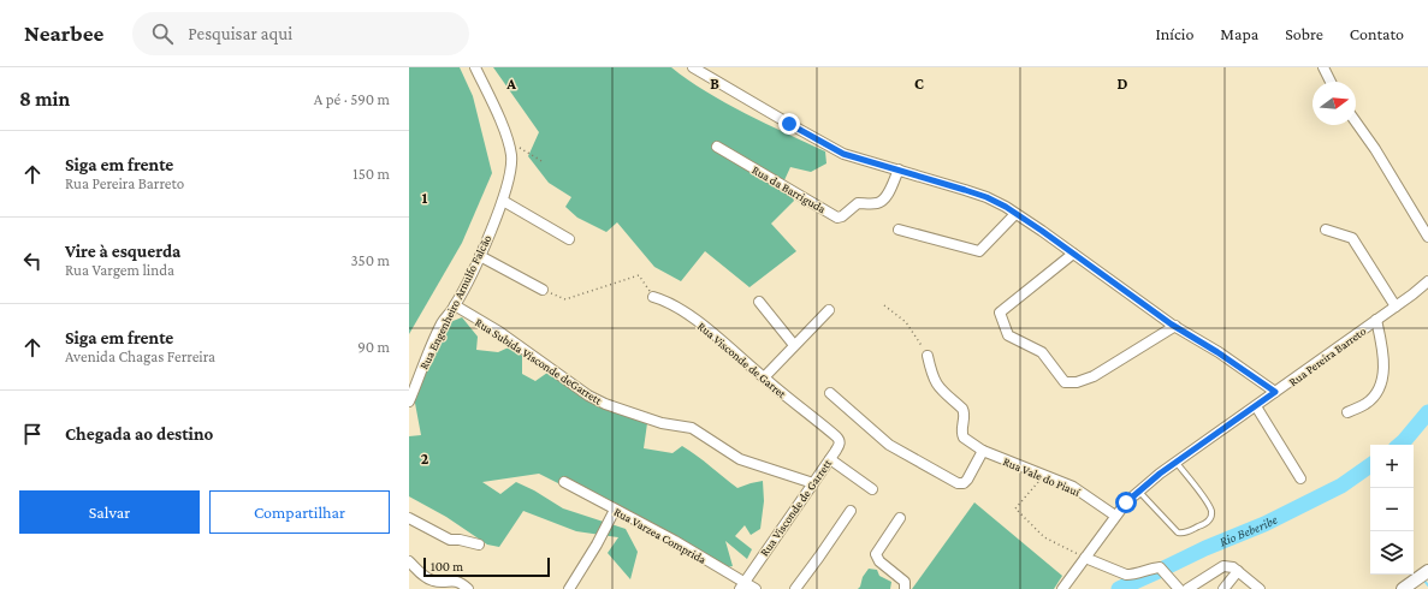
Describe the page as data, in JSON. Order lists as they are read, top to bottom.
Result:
{
  "streets": {
    "street": [
      "Rua da Barriguda",
      "Rua Engenheiro Arnulfo Falcão",
      "Rua Pereira Barreto",
      "Rua Visconde de Garret",
      "Rua Subida Visconde deGarrett",
      "Rua Vale do Piauí",
      "Rua Visconde de Garrett",
      "Rua Varzea Comprida"
    ]
  },
  "crossings": [
    ["Rua Engenheiro Arnulfo Falcão", "Rua Subida Visconde deGarrett"],
    ["Rua Pereira Barreto", "Rua Vale do Piauí"],
    ["Rua Visconde de Garret", "Rua Visconde de Garrett"],
    ["Rua Subida Visconde deGarrett", "Rua Visconde de Garrett"],
    ["Rua Visconde de Garrett", "Rua Varzea Comprida"]
  ],
  "water": ["Rio Beberibe"],
  "scale_bar": "100 m",
  "north": "right",
  "page": {
    "header": "Nearbee",
    "search": "Pesquisar aqui",
    "nav": [
      "Início",
      "Mapa",
      "Sobre",
      "Contato"
    ],
    "heading": ["8 min", "A pé · 590 m"],
    "list": [
      ["Siga em frente", "Rua Pereira Barreto", "150 m"],
      ["Vire à esquerda", "Rua Vargem linda", "350 m"],
      ["Siga em frente", "Avenida Chagas Ferreira", "90 m"],
      "Chegada ao destino"
    ],
    "map_buttons": ["+", "−"],
    "buttons": ["Salvar", "Compartilhar"],
    "scale": "100 m"
  },
  "grid": {
    "columns": [
      "A",
      "B",
      "C",
      "D"
    ],
    "rows": ["1", "2"]
  }
}
